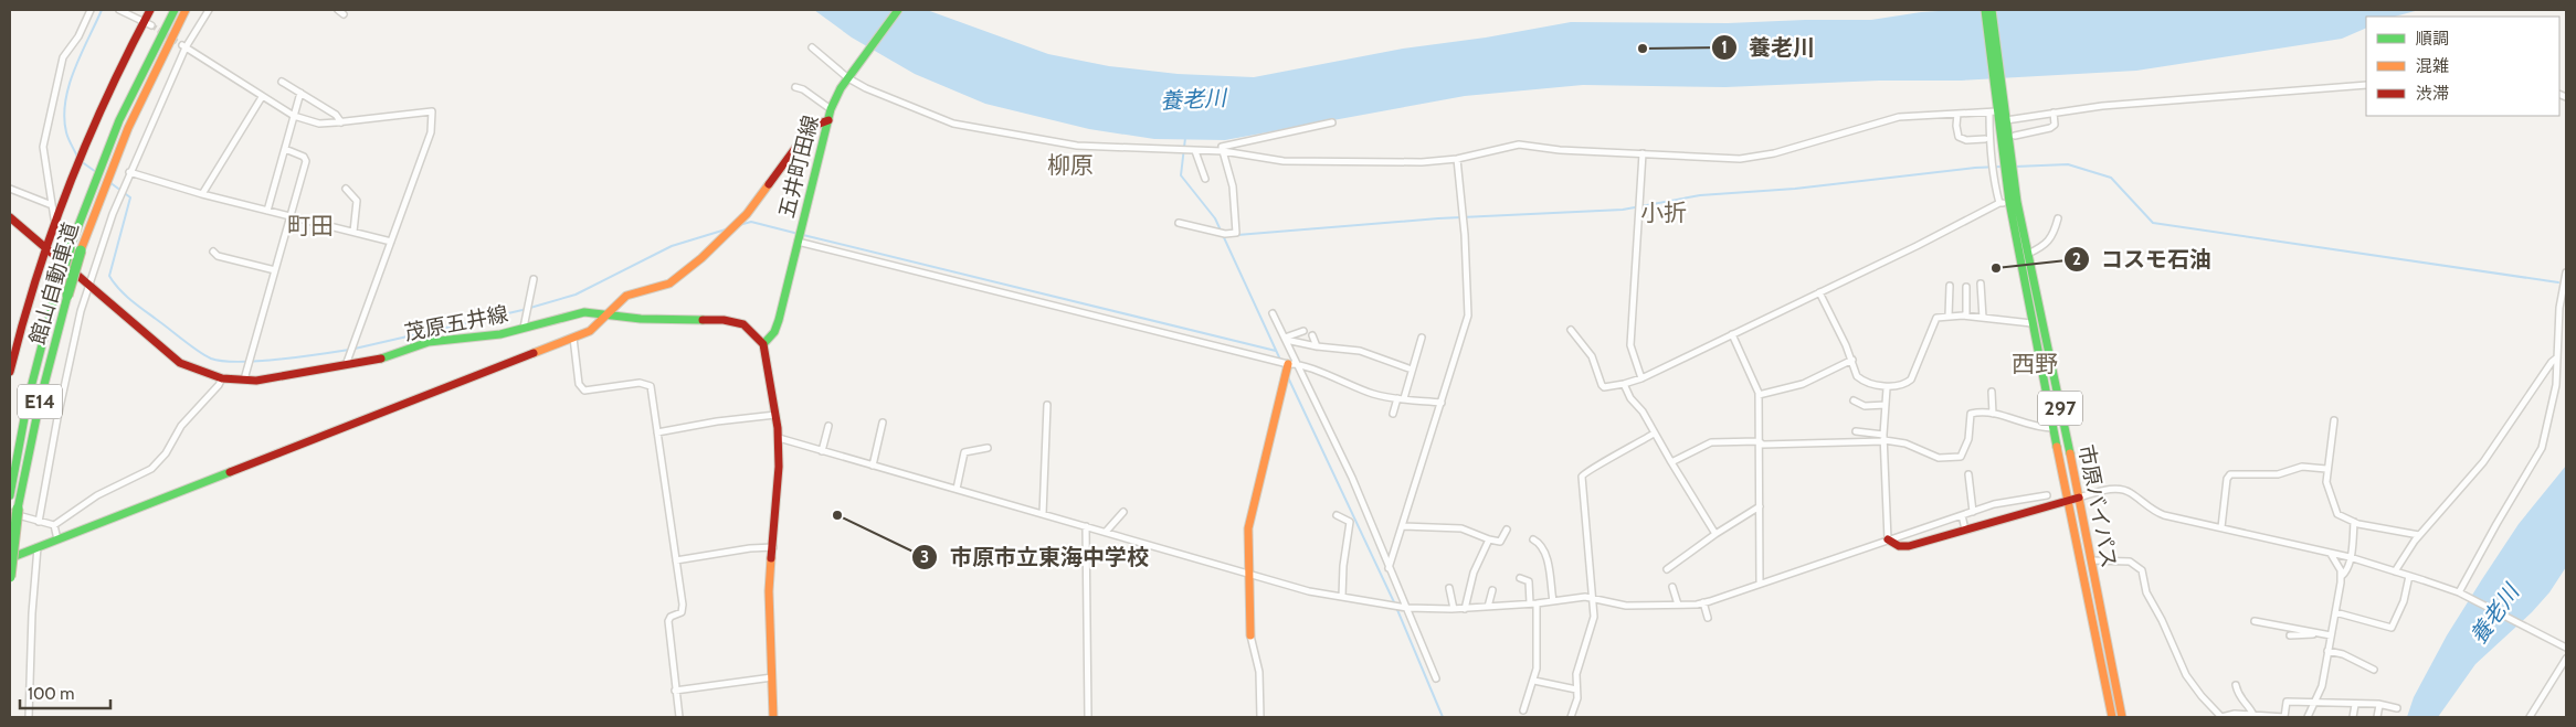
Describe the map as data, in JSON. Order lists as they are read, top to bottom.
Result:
{
  "streets": {
    "main road": [
      "五井町田線",
      "館山自動車道",
      "茂原五井線",
      "E14",
      "297",
      "市原バイパス"
    ]
  },
  "crossings": [
    ["五井町田線", "茂原五井線"]
  ],
  "districts": [
    "柳原",
    "小折",
    "町田",
    "西野"
  ],
  "water": ["養老川"],
  "places": ["養老川", "コスモ石油", "市原市立東海中学校"],
  "legend": ["順調", "混雑", "渋滞"],
  "scale_bar": "100 m"
}
